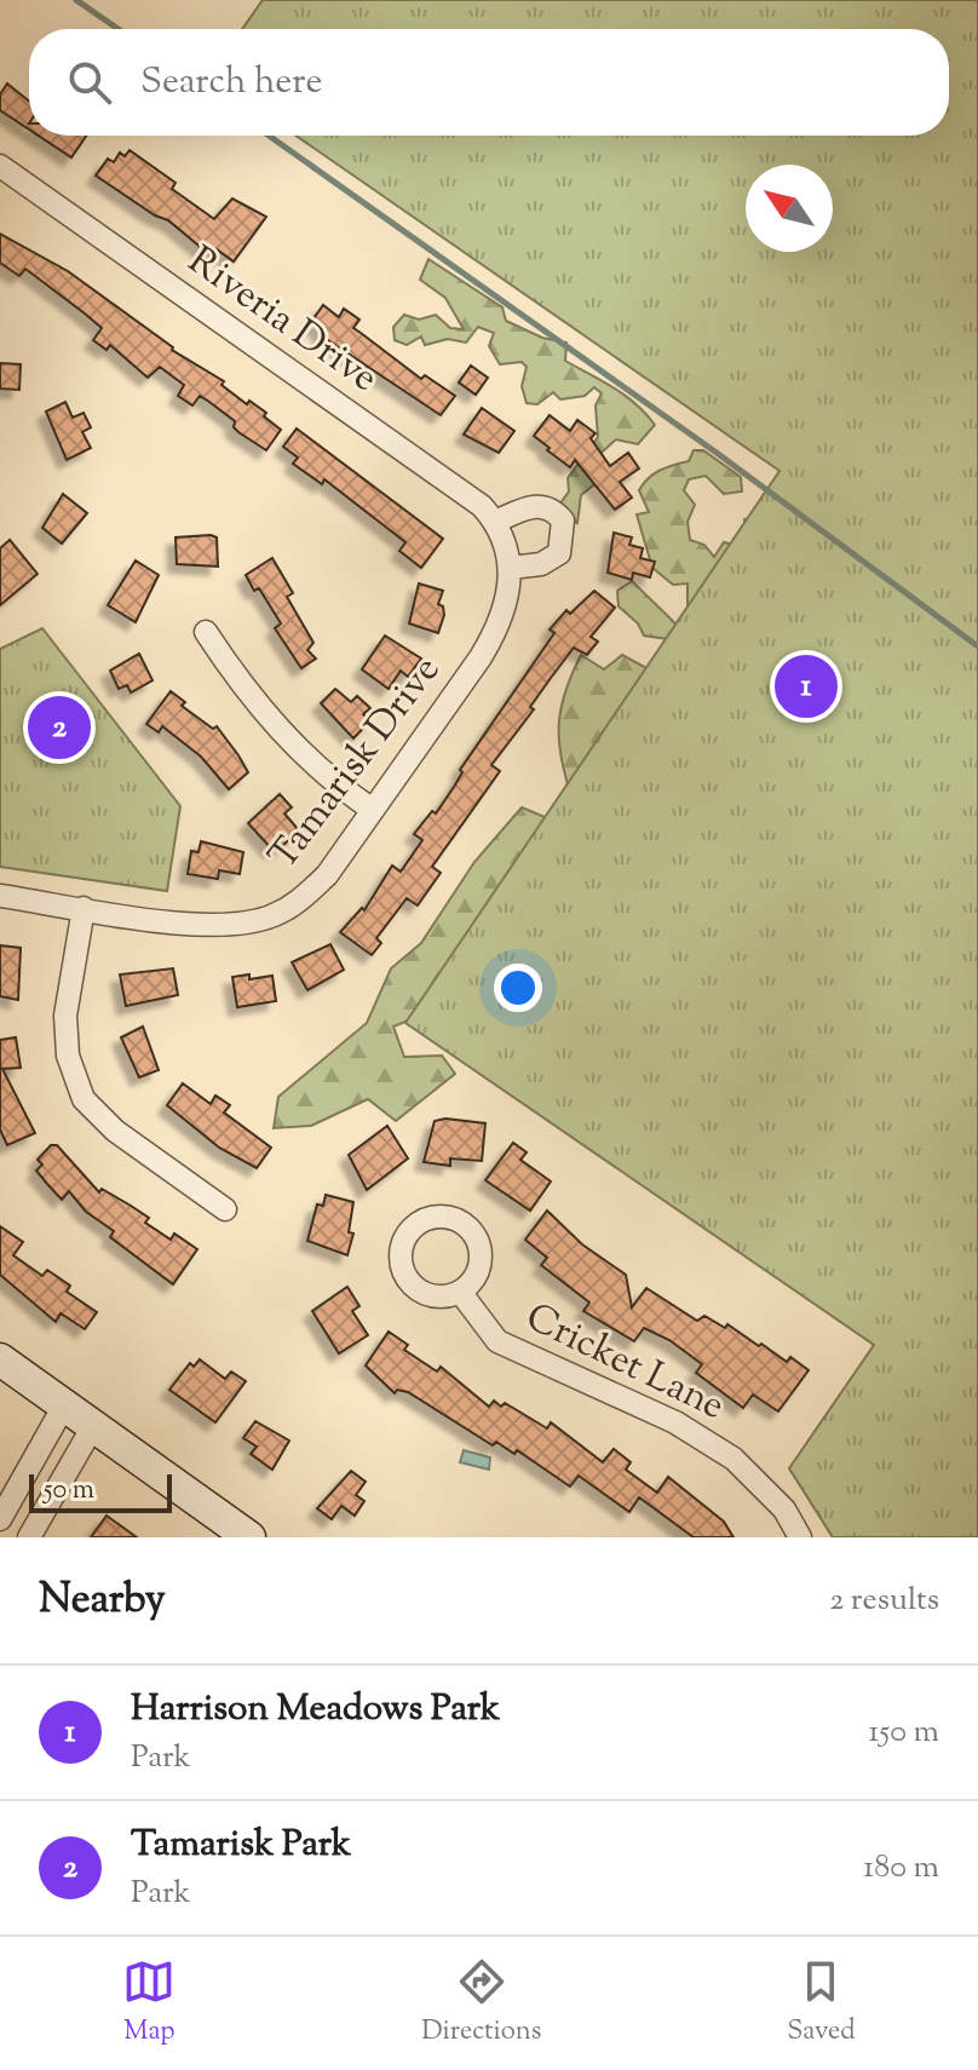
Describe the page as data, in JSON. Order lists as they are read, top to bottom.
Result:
{
  "streets": {
    "street": ["Riveria Drive", "Tamarisk Drive", "Cricket Lane"]
  },
  "crossings": [
    ["Riveria Drive", "Tamarisk Drive"]
  ],
  "scale_bar": "50 m",
  "north": "top left",
  "page": {
    "search": "Search here",
    "pins": ["1", "2"],
    "scale": "50 m",
    "heading": ["Nearby", "2 results"],
    "list": [
      {
        "mark": "1",
        "name": "Harrison Meadows Park",
        "note": "Park",
        "value": "150 m"
      },
      {
        "mark": "2",
        "name": "Tamarisk Park",
        "note": "Park",
        "value": "180 m"
      }
    ],
    "nav": ["Map", "Directions", "Saved"]
  }
}
